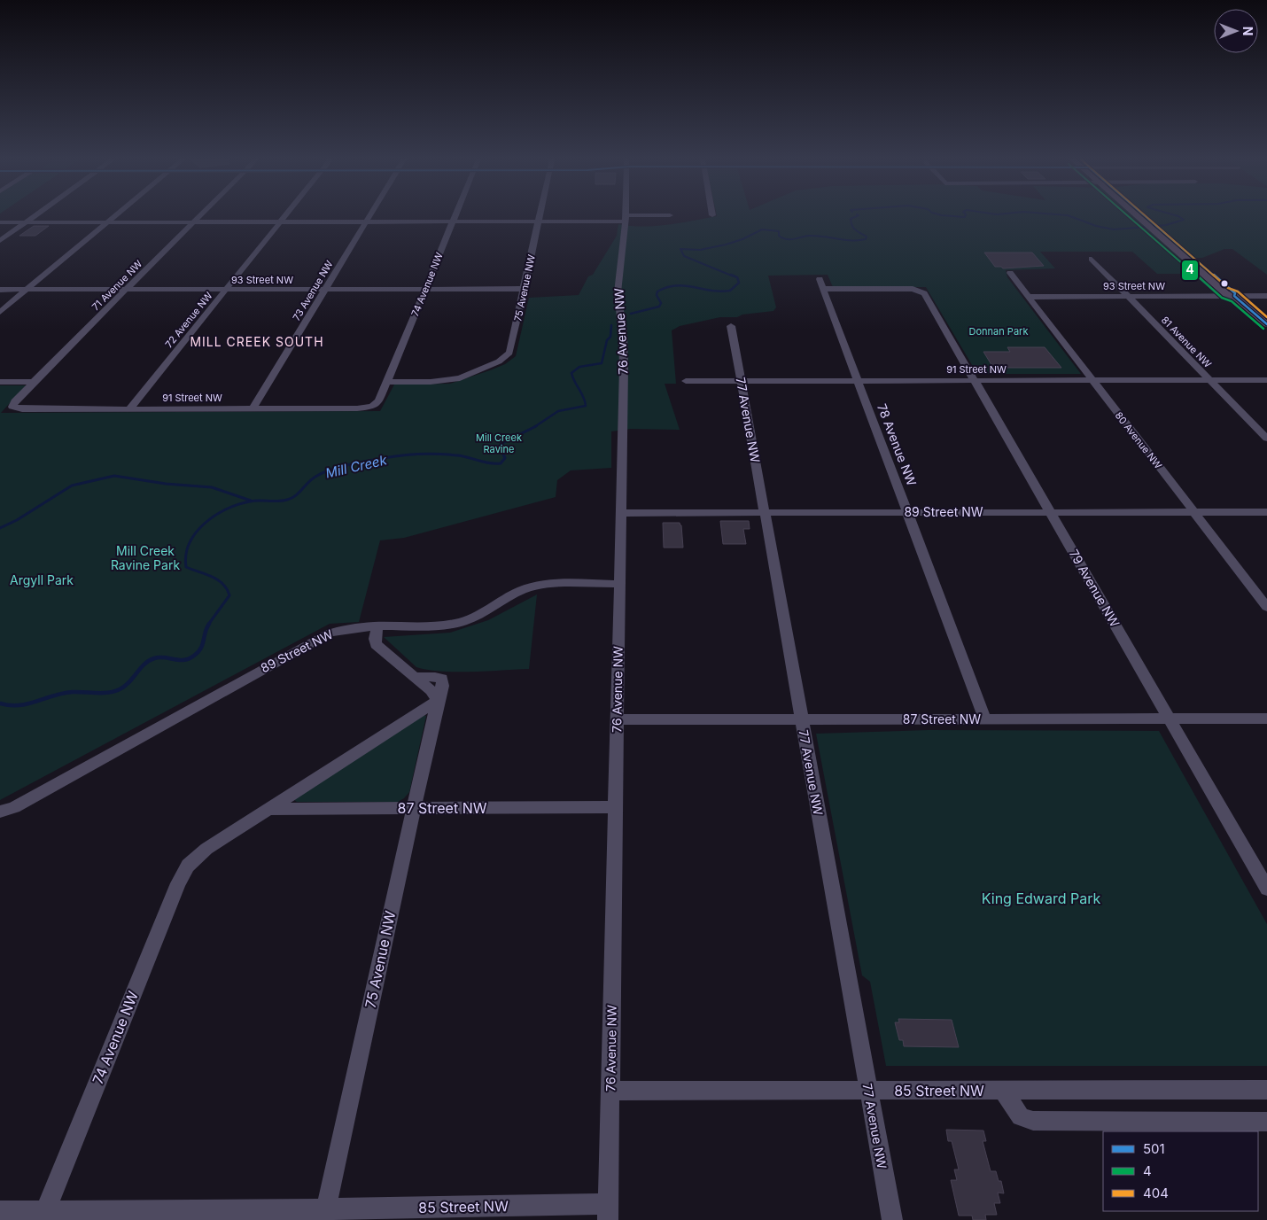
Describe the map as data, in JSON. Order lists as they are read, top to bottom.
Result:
{
  "streets": {
    "street": [
      "93 Street NW",
      "74 Avenue NW",
      "71 Avenue NW",
      "75 Avenue NW",
      "73 Avenue NW",
      "72 Avenue NW",
      "76 Avenue NW",
      "81 Avenue NW",
      "91 Street NW",
      "77 Avenue NW",
      "80 Avenue NW",
      "78 Avenue NW",
      "89 Street NW",
      "79 Avenue NW",
      "87 Street NW",
      "85 Street NW"
    ]
  },
  "crossings": [
    ["93 Street NW", "74 Avenue NW"],
    ["93 Street NW", "71 Avenue NW"],
    ["93 Street NW", "75 Avenue NW"],
    ["93 Street NW", "73 Avenue NW"],
    ["93 Street NW", "72 Avenue NW"],
    ["93 Street NW", "81 Avenue NW"],
    ["93 Street NW", "80 Avenue NW"],
    ["74 Avenue NW", "75 Avenue NW"],
    ["74 Avenue NW", "91 Street NW"],
    ["74 Avenue NW", "87 Street NW"],
    ["74 Avenue NW", "85 Street NW"],
    ["71 Avenue NW", "91 Street NW"],
    ["75 Avenue NW", "87 Street NW"],
    ["75 Avenue NW", "85 Street NW"],
    ["73 Avenue NW", "91 Street NW"],
    ["72 Avenue NW", "91 Street NW"],
    ["76 Avenue NW", "89 Street NW"],
    ["76 Avenue NW", "87 Street NW"],
    ["76 Avenue NW", "85 Street NW"],
    ["81 Avenue NW", "91 Street NW"],
    ["91 Street NW", "77 Avenue NW"],
    ["91 Street NW", "80 Avenue NW"],
    ["91 Street NW", "78 Avenue NW"],
    ["91 Street NW", "79 Avenue NW"],
    ["77 Avenue NW", "89 Street NW"],
    ["77 Avenue NW", "87 Street NW"],
    ["77 Avenue NW", "85 Street NW"],
    ["80 Avenue NW", "89 Street NW"],
    ["78 Avenue NW", "89 Street NW"],
    ["78 Avenue NW", "79 Avenue NW"],
    ["78 Avenue NW", "87 Street NW"],
    ["89 Street NW", "79 Avenue NW"],
    ["79 Avenue NW", "87 Street NW"]
  ],
  "districts": ["MILL CREEK SOUTH"],
  "water": ["Mill Creek"],
  "parks": [
    "Donnan Park",
    "Mill Creek Ravine",
    "Mill Creek Ravine Park",
    "Argyll Park",
    "King Edward Park"
  ],
  "lines": ["transit line 501", "transit line 4", "transit line 404"],
  "legend": ["501", "4", "404"],
  "north": "right"
}
